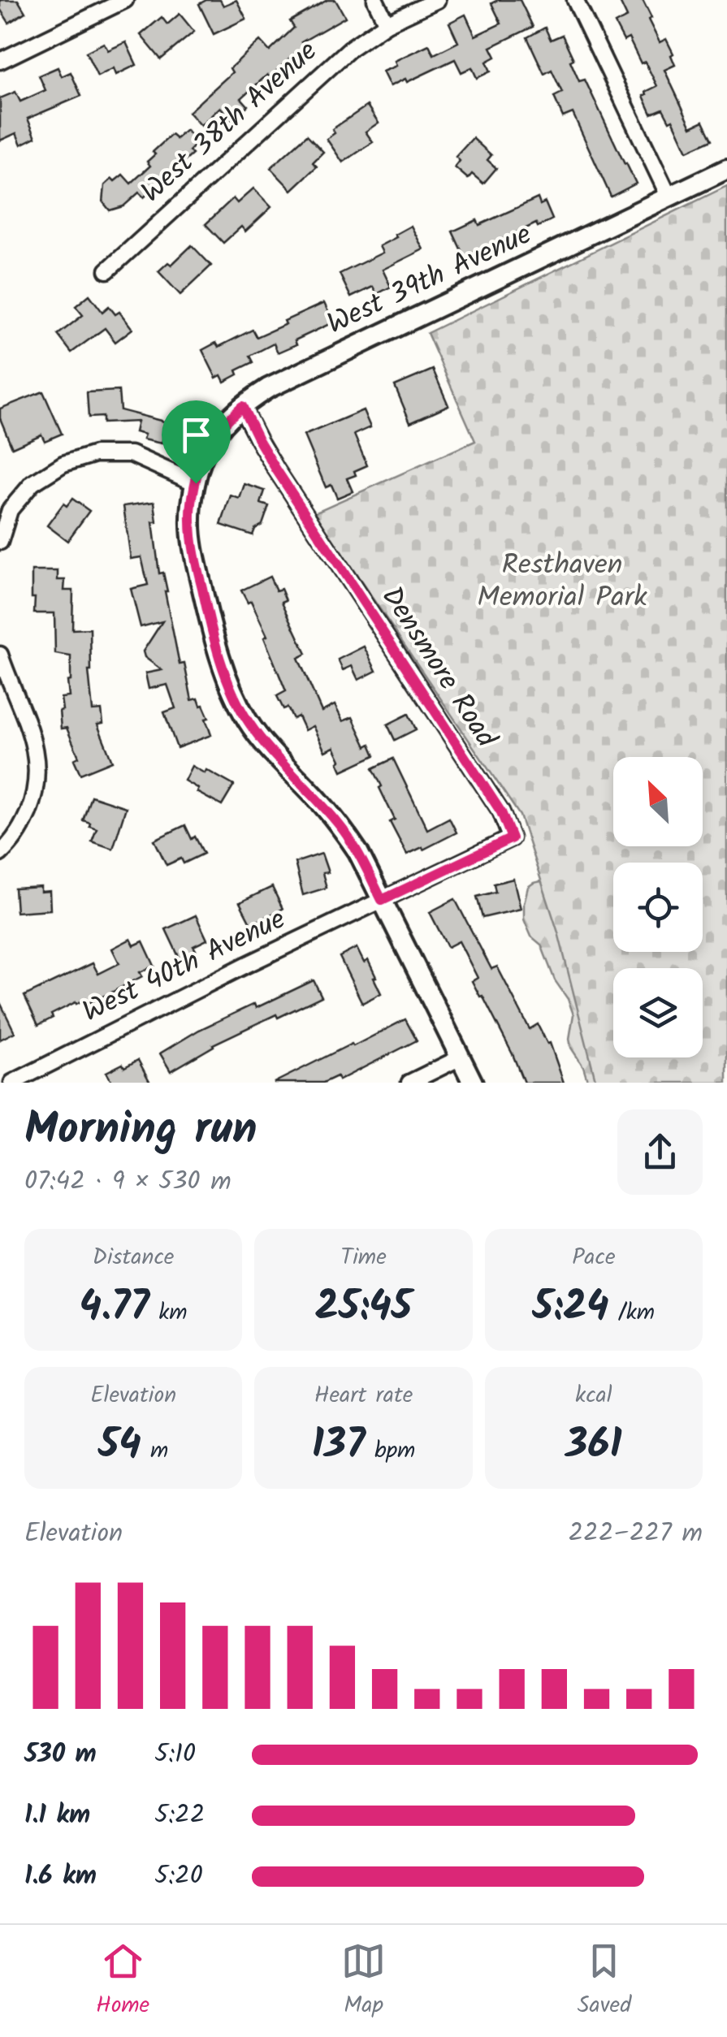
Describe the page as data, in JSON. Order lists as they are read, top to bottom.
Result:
{
  "streets": {
    "street": [
      "West 38th Avenue",
      "West 39th Avenue",
      "Densmore Road",
      "West 40th Avenue"
    ]
  },
  "crossings": [
    ["West 39th Avenue", "Densmore Road"],
    ["West 39th Avenue", "West 40th Avenue"],
    ["Densmore Road", "West 40th Avenue"]
  ],
  "parks": ["Resthaven Memorial Park"],
  "north": "top left",
  "page": {
    "heading": ["Morning run", "07:42 · 9 × 530 m"],
    "stats": [
      ["Distance", "4.77 km"],
      ["Time", "25:45"],
      ["Pace", "5:24 /km"],
      ["Elevation", "54 m"],
      ["Heart rate", "137 bpm"],
      ["kcal", "361"]
    ],
    "chart": ["Elevation", "222–227 m"],
    "list": [
      {
        "name": "530 m",
        "note": "5:10"
      },
      {
        "name": "1.1 km",
        "note": "5:22"
      },
      {
        "name": "1.6 km",
        "note": "5:20"
      }
    ],
    "tabs": ["Home", "Map", "Saved"]
  }
}
